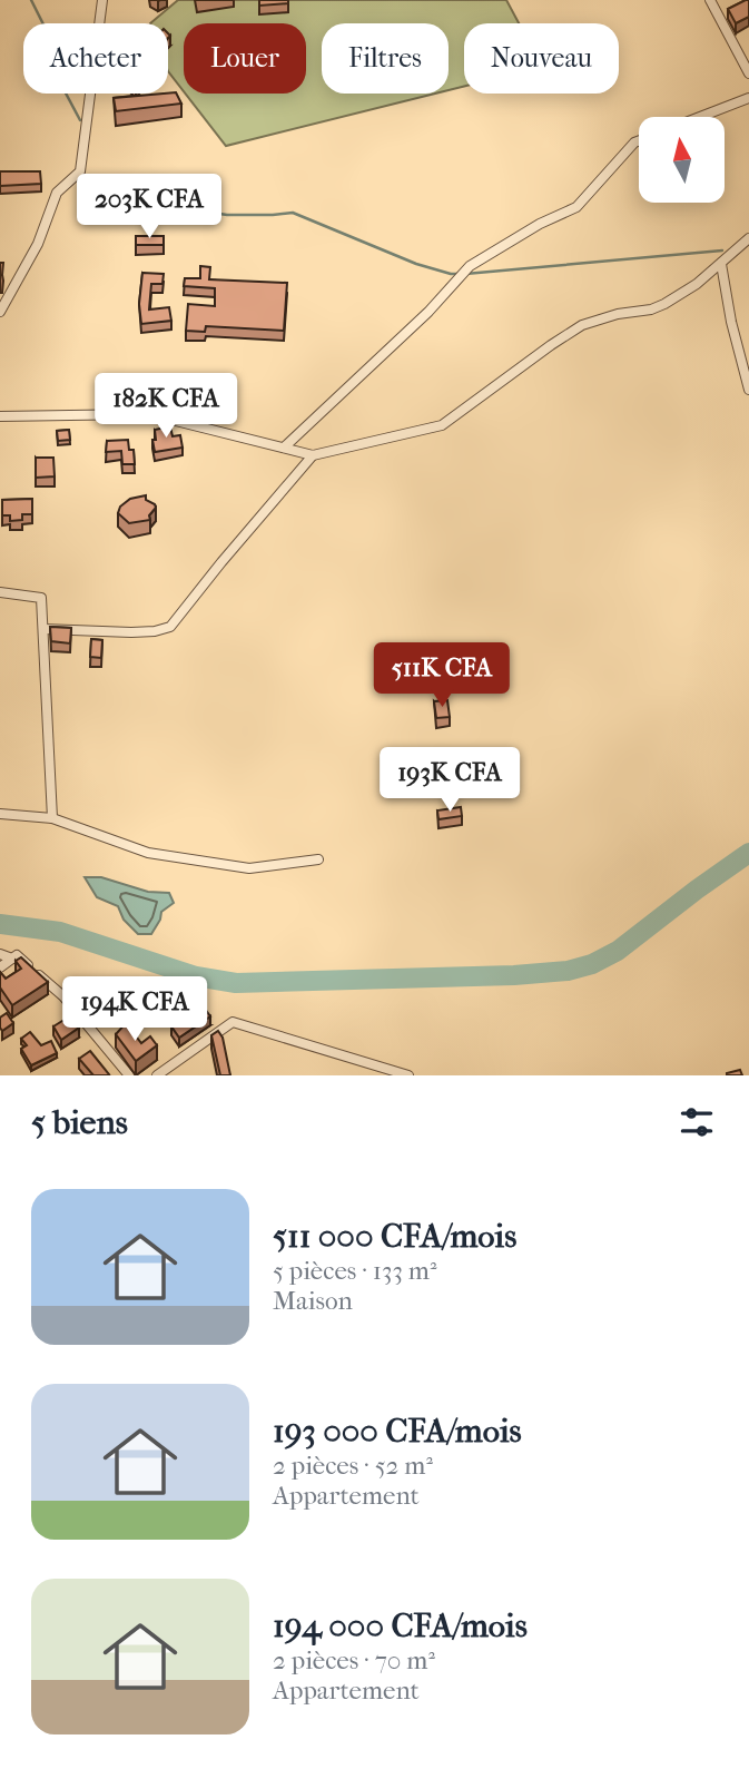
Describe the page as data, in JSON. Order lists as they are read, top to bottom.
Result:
{
  "north": "top",
  "page": {
    "chip": [
      "Acheter",
      "Louer",
      "Filtres",
      "Nouveau"
    ],
    "price": [
      "203K CFA",
      "182K CFA",
      "511K CFA",
      "193K CFA",
      "194K CFA"
    ],
    "heading": "5 biens",
    "list": [
      {
        "name": "511 000 CFA/mois",
        "note": "5 pièces · 133 m² · Maison"
      },
      {
        "name": "193 000 CFA/mois",
        "note": "2 pièces · 52 m² · Appartement"
      },
      {
        "name": "194 000 CFA/mois",
        "note": "2 pièces · 70 m² · Appartement"
      }
    ]
  }
}
